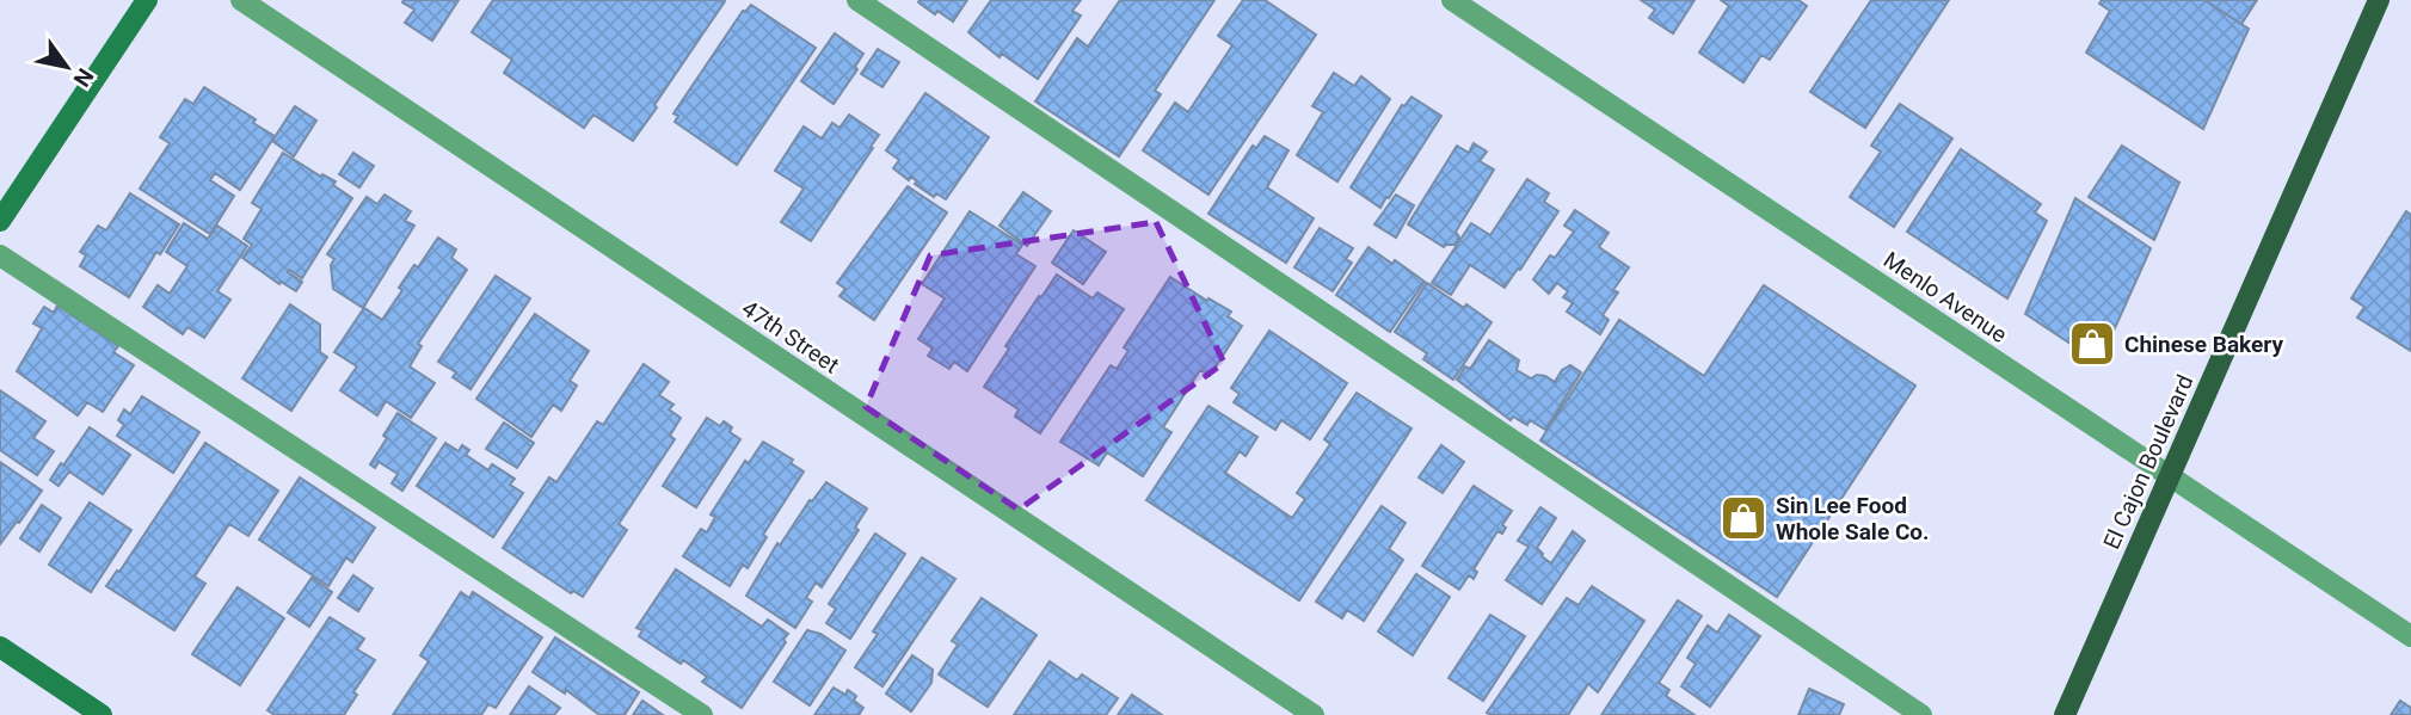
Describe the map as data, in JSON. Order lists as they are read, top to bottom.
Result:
{
  "streets": {
    "main road": ["El Cajon Boulevard"],
    "street": ["Menlo Avenue", "47th Street"]
  },
  "crossings": [
    ["Menlo Avenue", "El Cajon Boulevard"]
  ],
  "places": {
    "shop": ["Chinese Bakery", "Sin Lee Food Whole Sale Co."]
  },
  "north": "bottom right"
}
